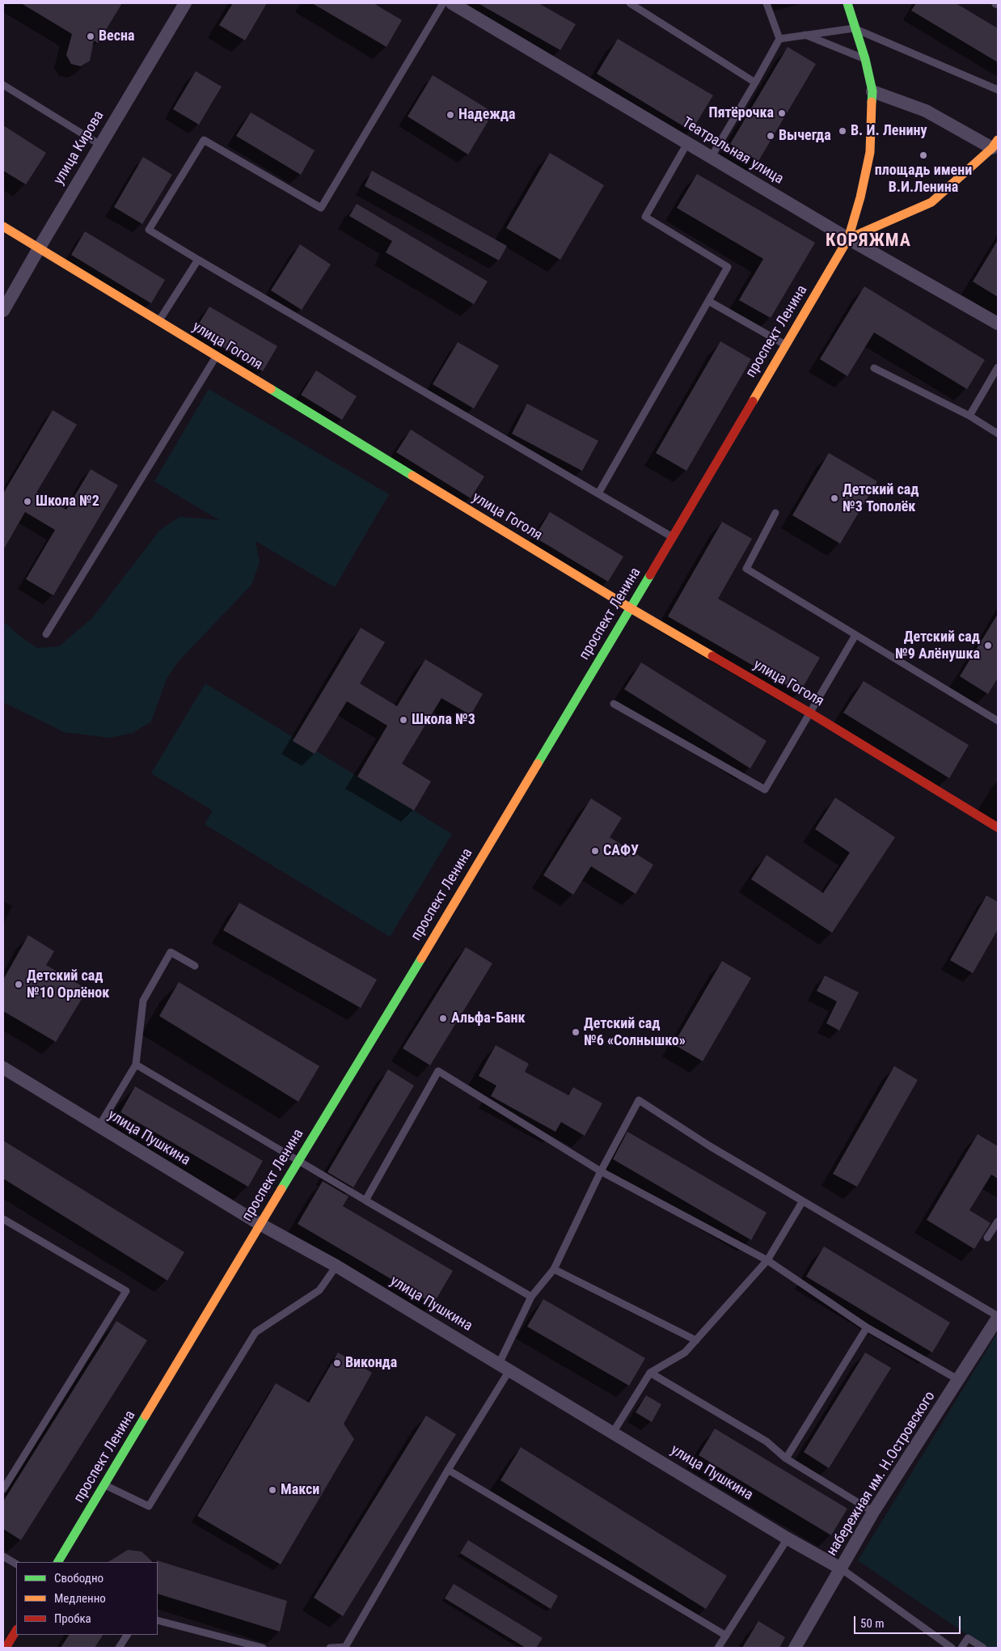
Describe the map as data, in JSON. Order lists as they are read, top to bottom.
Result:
{
  "streets": {
    "street": [
      "улица Кирова",
      "Театральная улица",
      "проспект Ленина",
      "улица Гоголя",
      "улица Пушкина",
      "набережная им. Н.Островского"
    ]
  },
  "crossings": [
    ["улица Кирова", "улица Гоголя"],
    ["Театральная улица", "проспект Ленина"],
    ["проспект Ленина", "улица Гоголя"],
    ["проспект Ленина", "улица Пушкина"],
    ["улица Пушкина", "набережная им. Н.Островского"]
  ],
  "districts": ["КОРЯЖМА"],
  "places": [
    "Весна",
    "Пятёрочка",
    "Надежда",
    "В. И. Ленину",
    "Вычегда",
    "площадь имени В.И.Ленина",
    "Детский сад №3 Тополёк",
    "Школа №2",
    "Детский сад №9 Алёнушка",
    "Школа №3",
    "САФУ",
    "Детский сад №10 Орлёнок",
    "Альфа-Банк",
    "Детский сад №6 «Солнышко»",
    "Виконда",
    "Макси"
  ],
  "legend": ["Свободно", "Медленно", "Пробка"],
  "scale_bar": "50 m"
}
